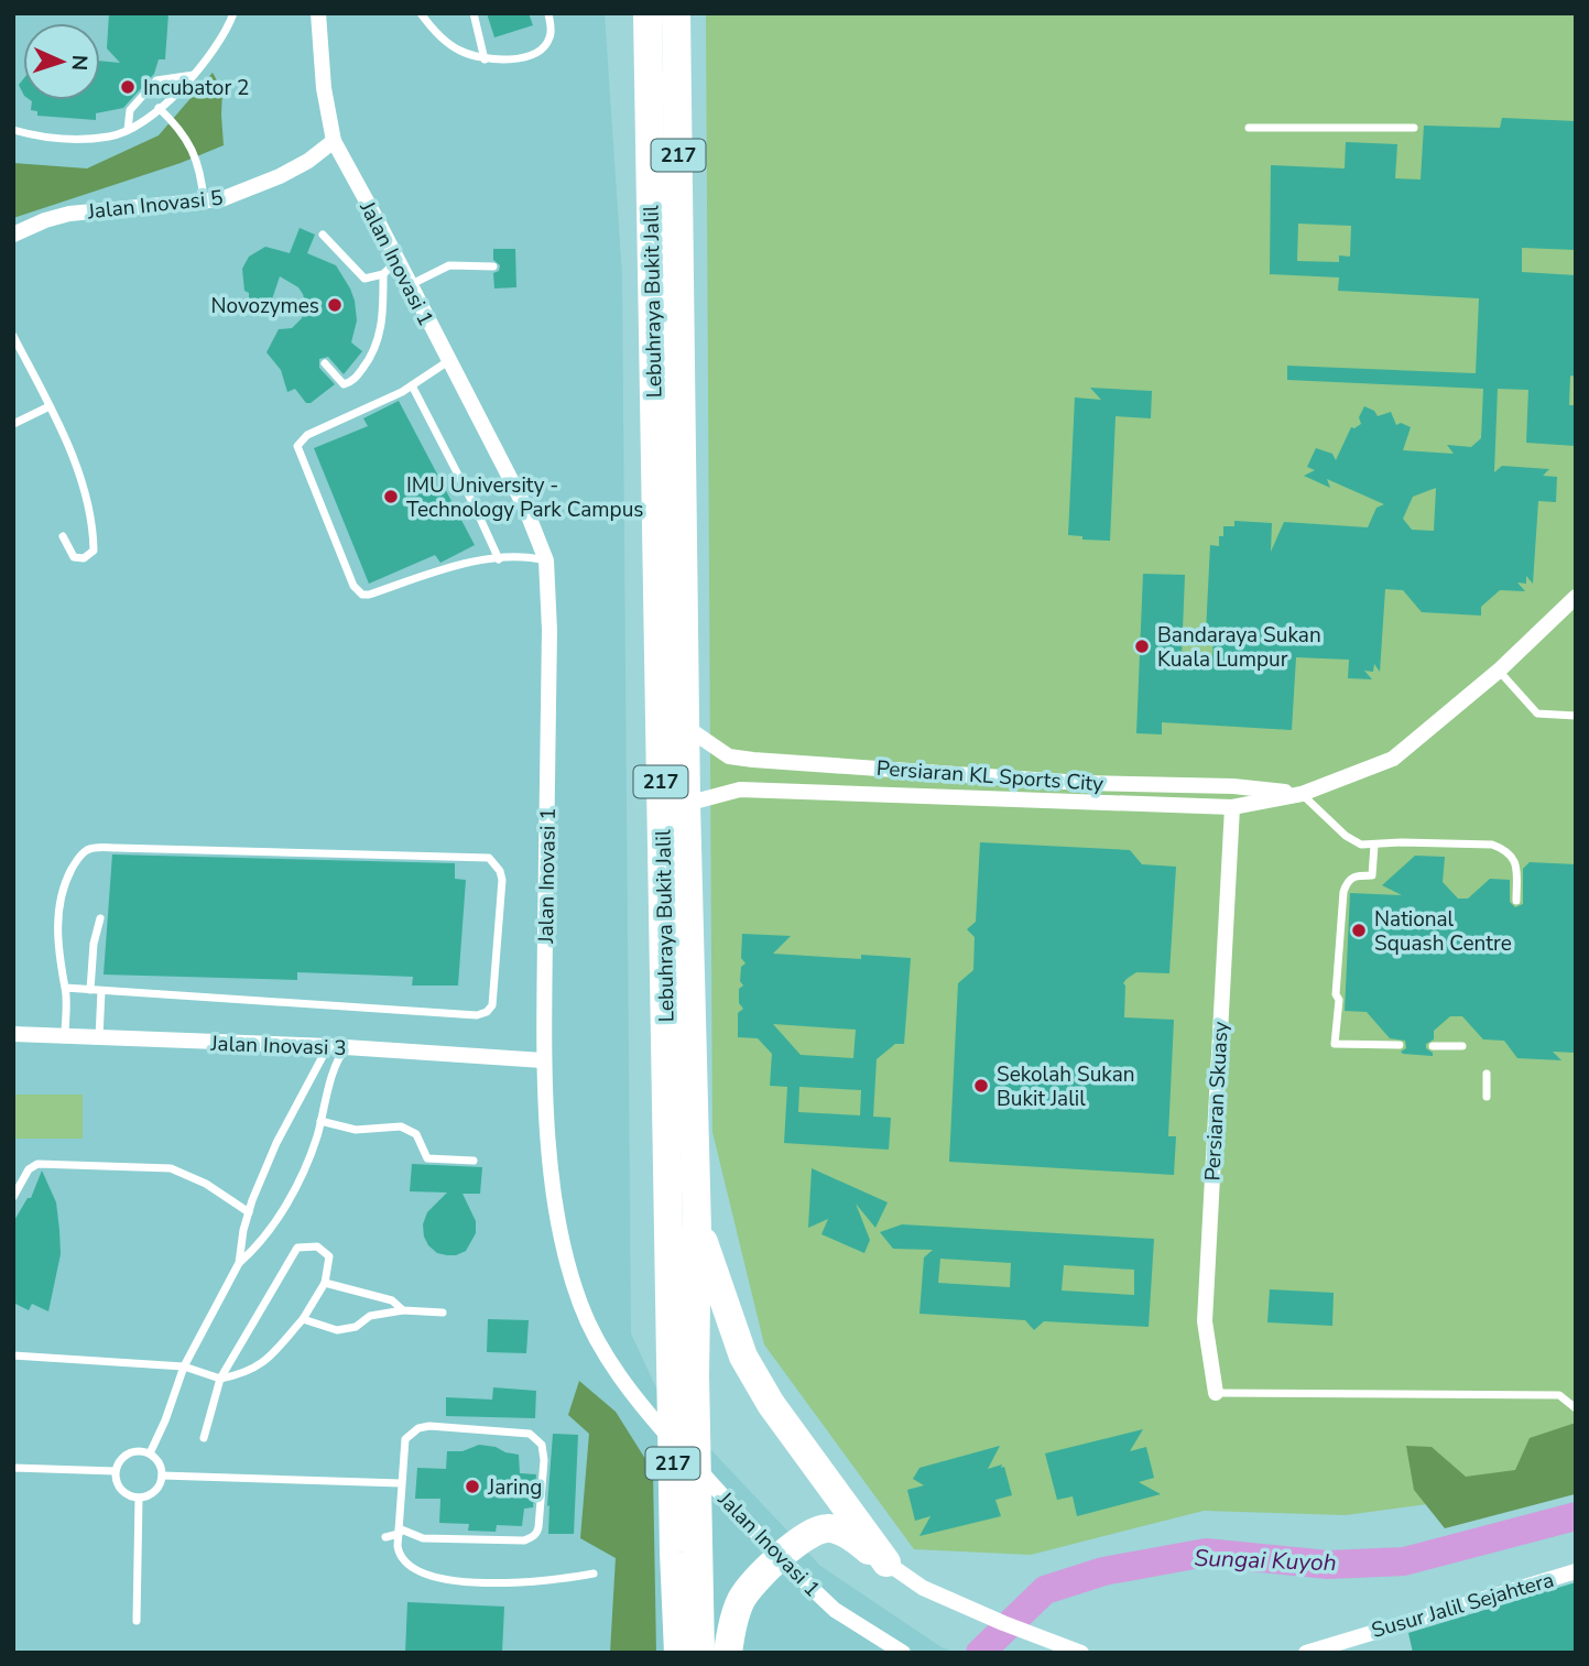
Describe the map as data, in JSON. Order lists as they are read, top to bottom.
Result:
{
  "streets": {
    "highway": ["217", "Lebuhraya Bukit Jalil"],
    "street": [
      "Jalan Inovasi 5",
      "Jalan Inovasi 1",
      "Persiaran KL Sports City",
      "Jalan Inovasi 3",
      "Persiaran Skuasy",
      "Susur Jalil Sejahtera"
    ]
  },
  "crossings": [
    ["Jalan Inovasi 5", "Jalan Inovasi 1"],
    ["Jalan Inovasi 1", "Jalan Inovasi 3"],
    ["Lebuhraya Bukit Jalil", "Persiaran KL Sports City"],
    ["Persiaran KL Sports City", "Persiaran Skuasy"]
  ],
  "water": ["Sungai Kuyoh"],
  "places": [
    "Incubator 2",
    "Novozymes",
    "IMU University - Technology Park Campus",
    "Bandaraya Sukan Kuala Lumpur",
    "National Squash Centre",
    "Sekolah Sukan Bukit Jalil",
    "Jaring"
  ],
  "north": "right"
}
